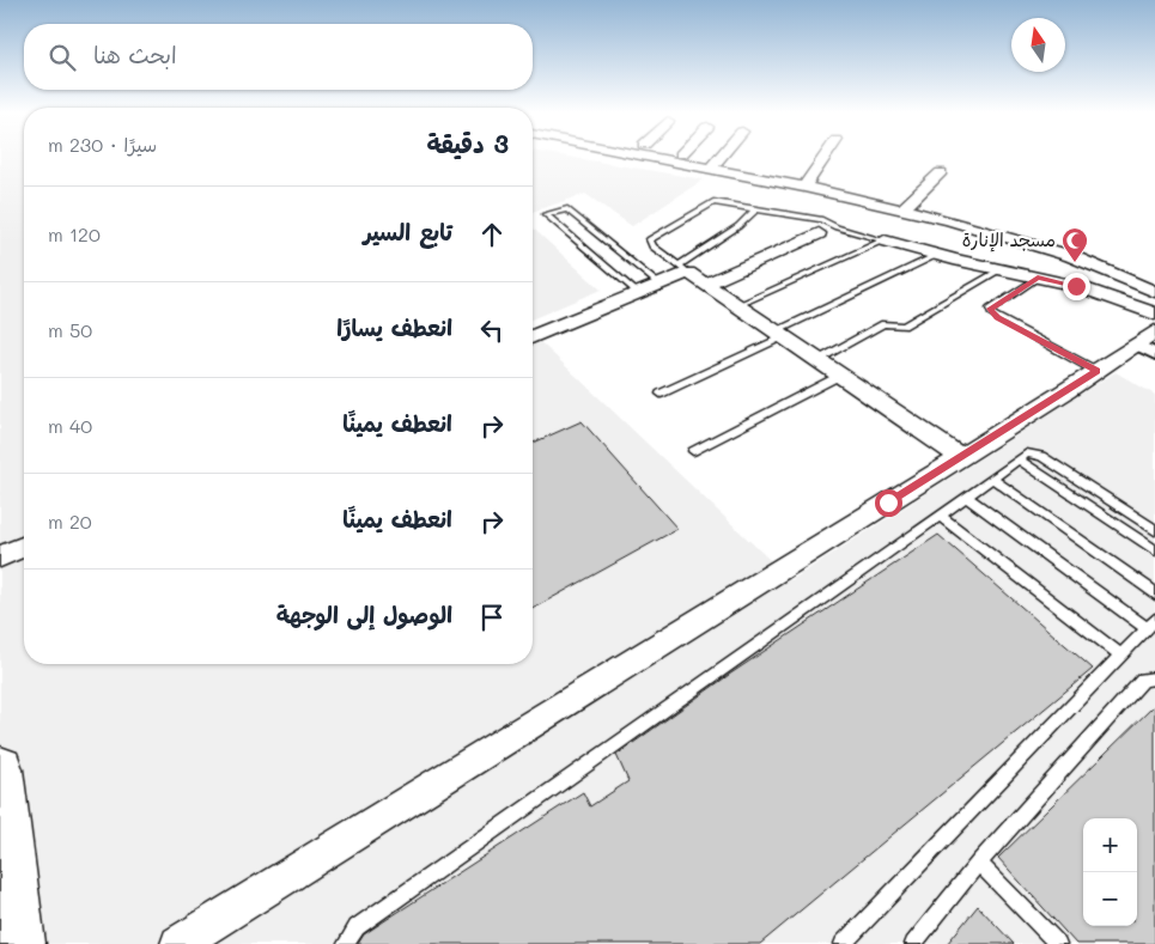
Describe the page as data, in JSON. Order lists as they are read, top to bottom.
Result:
{
  "places": {
    "mosque": ["مسجد الإنارة"]
  },
  "north": "top",
  "page": {
    "search": "ابحث هنا",
    "heading": ["3 دقيقة", "سيرًا · 230 m"],
    "list": [
      ["تابع السير", "120 m"],
      ["انعطف يسارًا", "50 m"],
      ["انعطف يمينًا", "40 m"],
      ["انعطف يمينًا", "20 m"],
      "الوصول إلى الوجهة"
    ],
    "map_buttons": ["+", "−"]
  }
}
